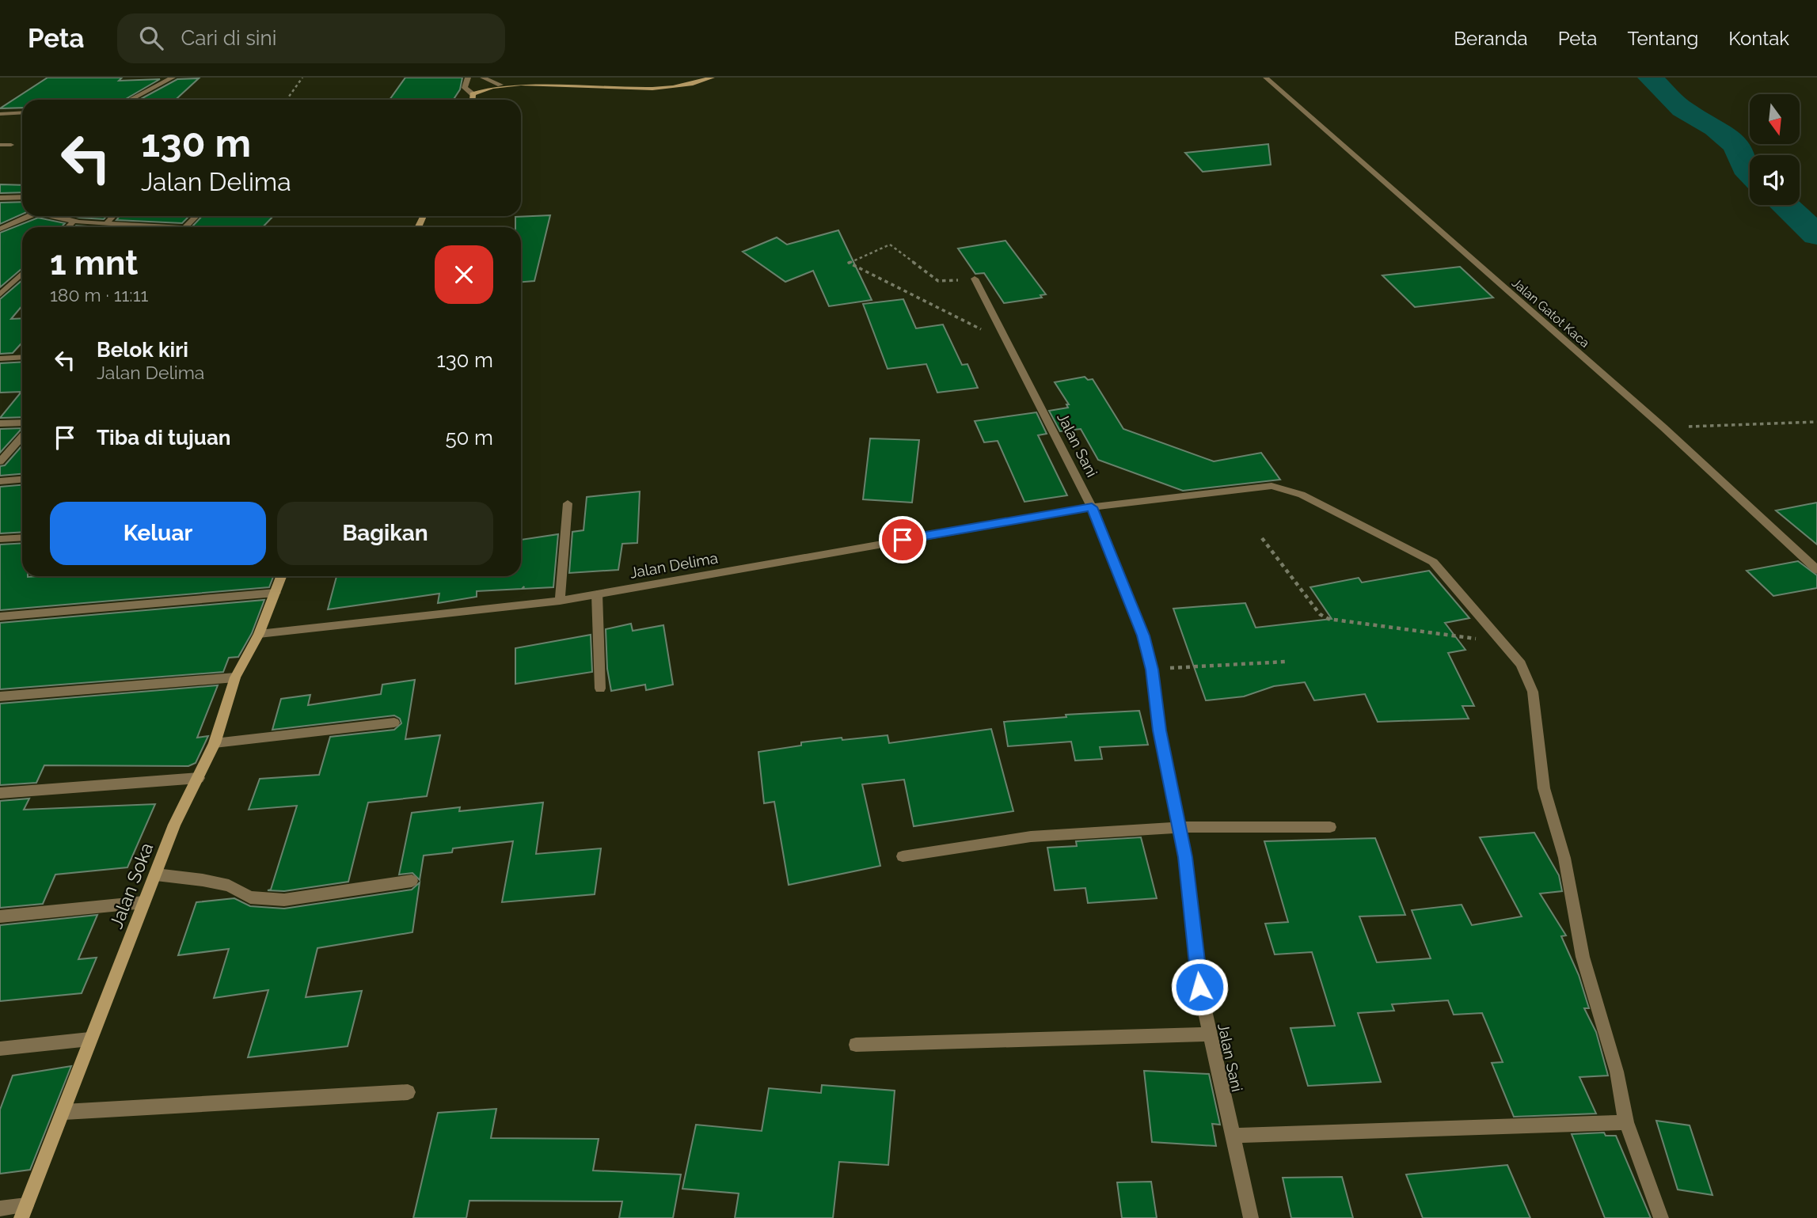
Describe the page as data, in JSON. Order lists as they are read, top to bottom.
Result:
{
  "streets": {
    "street": [
      "Jalan Gatot Kaca",
      "Jalan Sani",
      "Jalan Delima",
      "Jalan Soka"
    ]
  },
  "crossings": [
    ["Jalan Sani", "Jalan Delima"],
    ["Jalan Delima", "Jalan Soka"]
  ],
  "north": "bottom",
  "page": {
    "header": "Peta",
    "search": "Cari di sini",
    "nav": [
      "Beranda",
      "Peta",
      "Tentang",
      "Kontak"
    ],
    "turn": ["130 m", "Jalan Delima"],
    "heading": ["1 mnt", "180 m · 11:11"],
    "list": [
      {
        "name": "Belok kiri",
        "note": "Jalan Delima",
        "value": "130 m"
      },
      {
        "name": "Tiba di tujuan",
        "value": "50 m"
      }
    ],
    "buttons": ["Keluar", "Bagikan"]
  }
}
